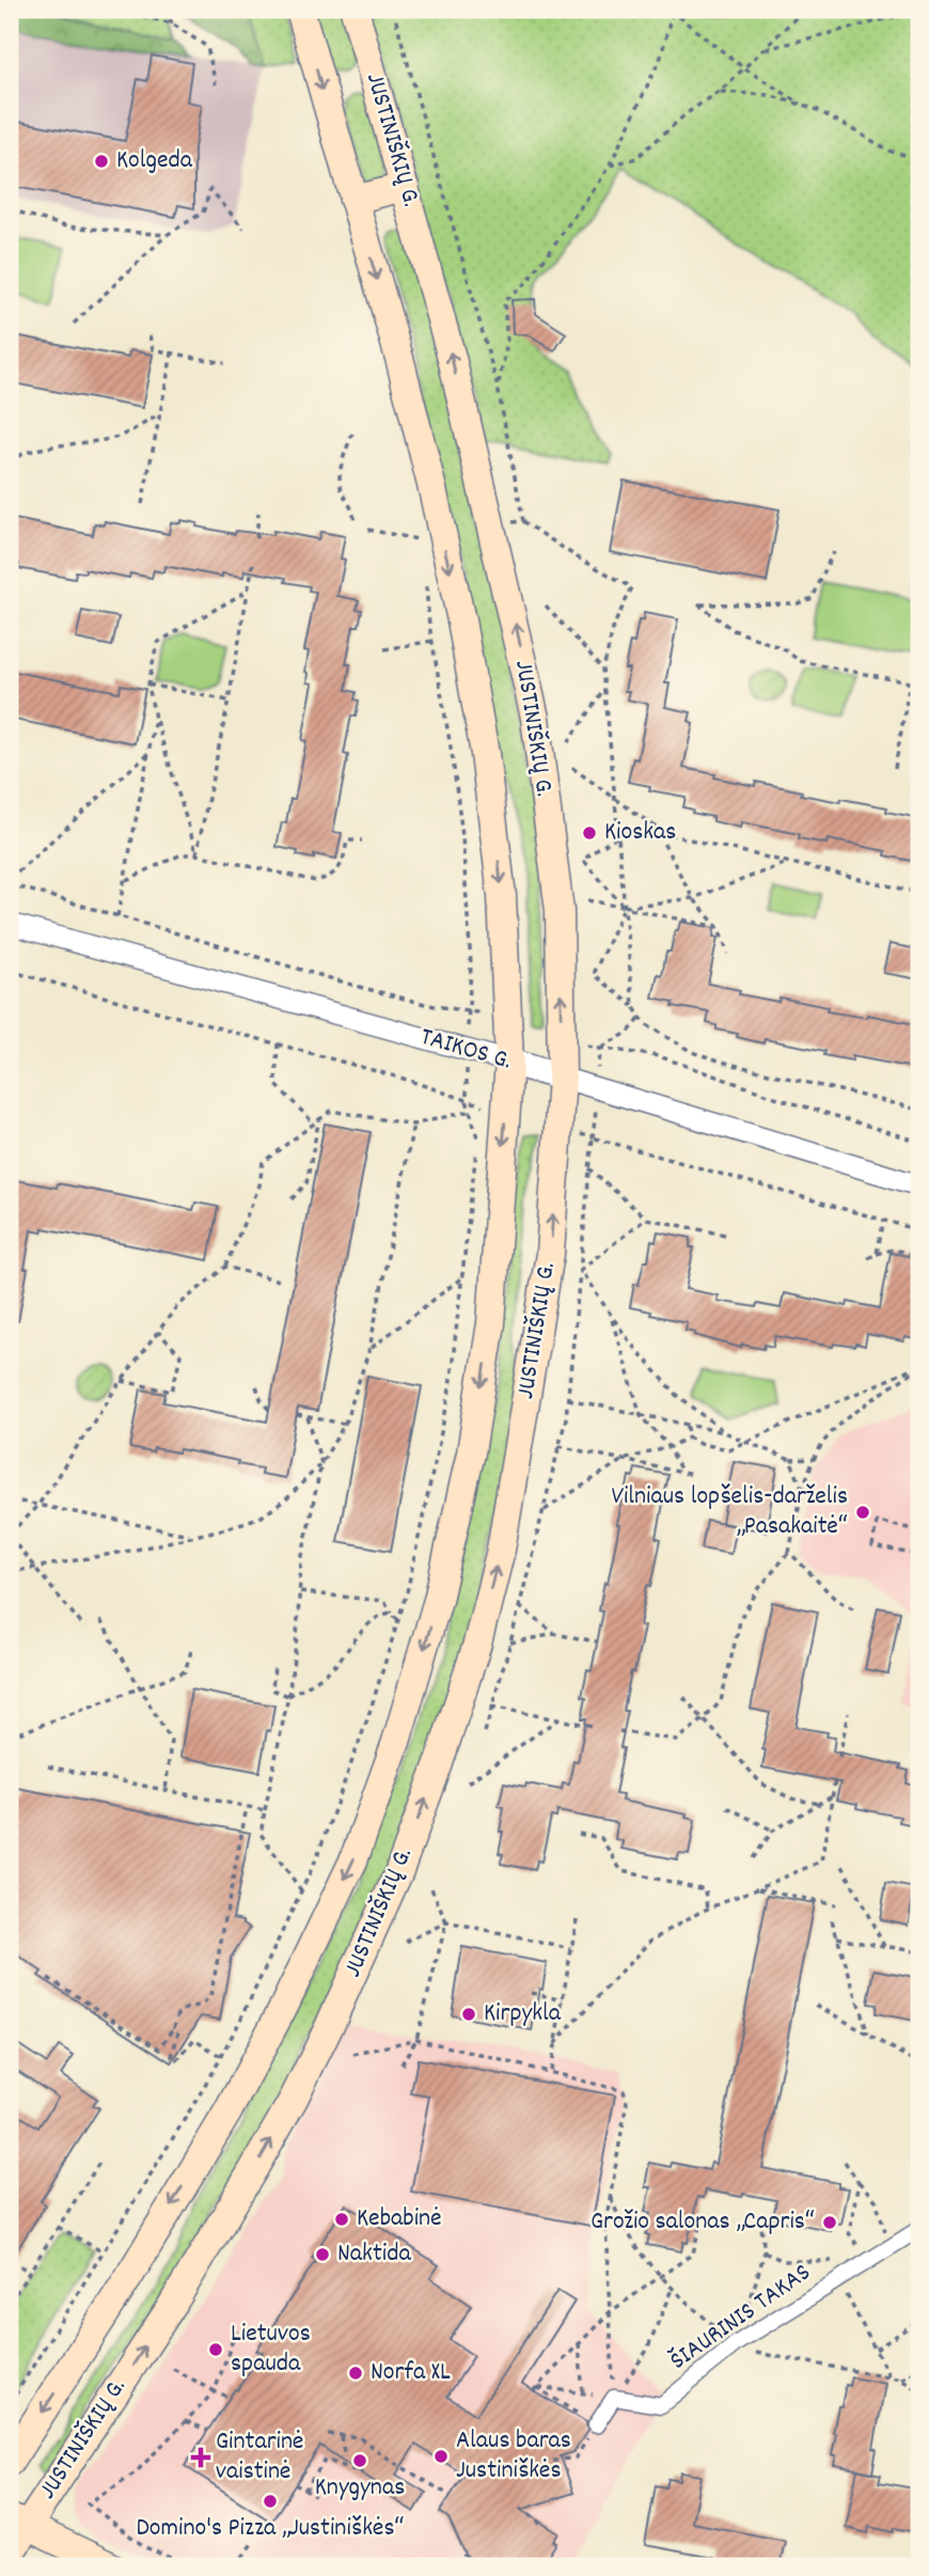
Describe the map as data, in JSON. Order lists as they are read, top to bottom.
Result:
{
  "streets": {
    "main road": ["JUSTINIŠKIŲ G."],
    "street": ["TAIKOS G.", "ŠIAURINIS TAKAS"]
  },
  "crossings": [
    ["JUSTINIŠKIŲ G.", "TAIKOS G."]
  ],
  "places": {
    "other": [
      "Kolgeda",
      "Kioskas",
      "Vilniaus lopšelis-darželis „Pasakaitė“",
      "Kirpykla",
      "Kebabinė",
      "Grožio salonas „Capris“",
      "Naktida",
      "Lietuvos spauda",
      "Norfa XL",
      "Alaus baras Justiniškės",
      "Knygynas",
      "Domino's Pizza „Justiniškės“"
    ],
    "health": ["Gintarinė vaistinė"]
  }
}
